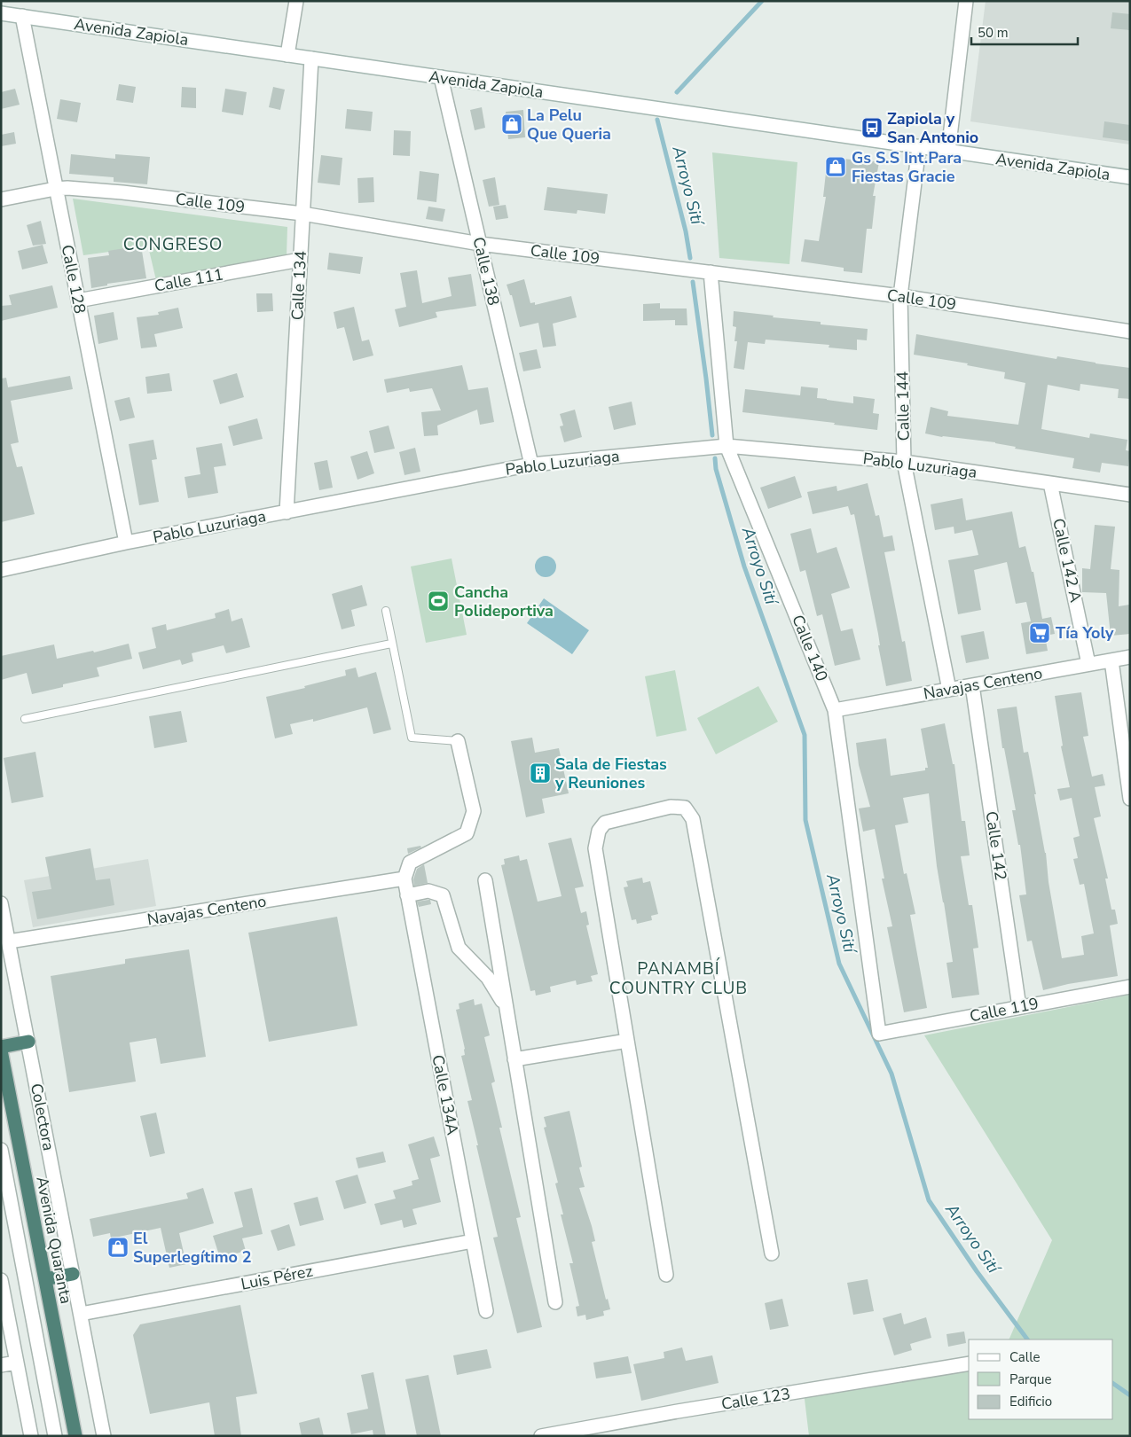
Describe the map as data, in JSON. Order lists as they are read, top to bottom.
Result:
{
  "streets": {
    "highway": ["Avenida Quaranta"],
    "street": [
      "Avenida Zapiola",
      "Calle 109",
      "Calle 138",
      "Calle 128",
      "Calle 111",
      "Calle 134",
      "Calle 144",
      "Pablo Luzuriaga",
      "Calle 142 A",
      "Calle 140",
      "Navajas Centeno",
      "Calle 142",
      "Calle 119",
      "Calle 134A",
      "Colectora",
      "Luis Pérez",
      "Calle 123"
    ]
  },
  "crossings": [
    ["Avenida Zapiola", "Calle 138"],
    ["Avenida Zapiola", "Calle 128"],
    ["Avenida Zapiola", "Calle 134"],
    ["Avenida Zapiola", "Calle 144"],
    ["Calle 109", "Calle 138"],
    ["Calle 109", "Calle 128"],
    ["Calle 109", "Calle 134"],
    ["Calle 109", "Calle 144"],
    ["Calle 109", "Calle 140"],
    ["Calle 138", "Pablo Luzuriaga"],
    ["Calle 128", "Calle 111"],
    ["Calle 128", "Pablo Luzuriaga"],
    ["Calle 111", "Calle 134"],
    ["Calle 134", "Pablo Luzuriaga"],
    ["Calle 144", "Pablo Luzuriaga"],
    ["Calle 144", "Navajas Centeno"],
    ["Pablo Luzuriaga", "Calle 142 A"],
    ["Pablo Luzuriaga", "Calle 140"],
    ["Calle 142 A", "Navajas Centeno"],
    ["Calle 140", "Navajas Centeno"],
    ["Calle 140", "Calle 119"],
    ["Navajas Centeno", "Calle 142"],
    ["Navajas Centeno", "Calle 134A"],
    ["Navajas Centeno", "Colectora"],
    ["Calle 142", "Calle 119"],
    ["Calle 134A", "Luis Pérez"],
    ["Colectora", "Luis Pérez"]
  ],
  "districts": ["CONGRESO", "PANAMBÍ COUNTRY CLUB"],
  "water": ["Arroyo Sití"],
  "places": {
    "shop": ["La Pelu Que Queria", "Gs S.S Int.Para Fiestas Gracie", "El Superlegítimo 2"],
    "bus stop": ["Zapiola y San Antonio"],
    "sports": ["Cancha Polideportiva"],
    "supermarket": ["Tía Yoly"],
    "building": ["Sala de Fiestas y Reuniones"]
  },
  "legend": ["Calle", "Parque", "Edificio"],
  "scale_bar": "50 m"
}
